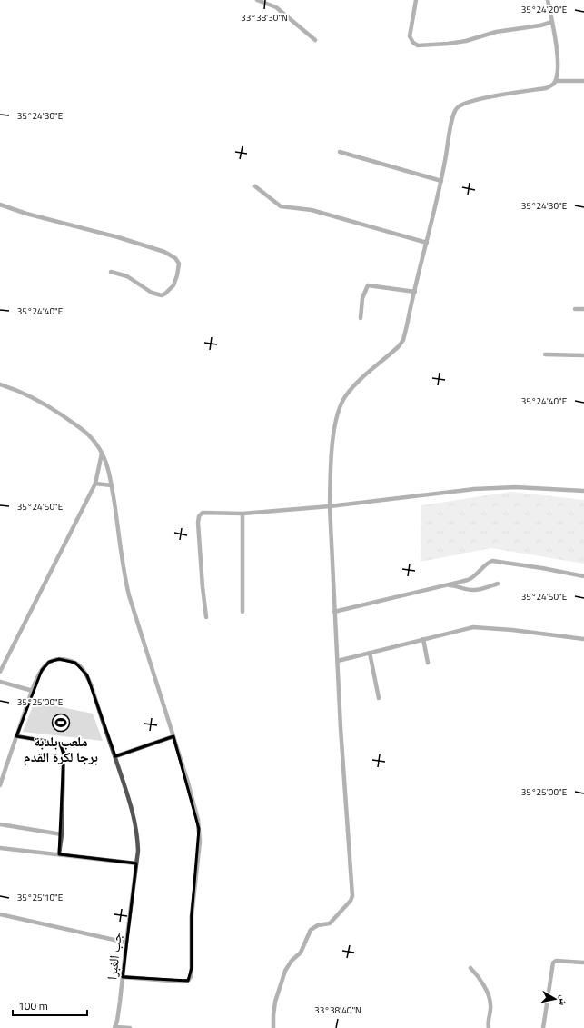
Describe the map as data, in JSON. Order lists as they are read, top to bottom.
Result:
{
  "streets": {
    "street": ["جب الغبرا"]
  },
  "places": {
    "sports": ["ملعب بلدبة برجا لكرة القدم"]
  },
  "scale_bar": "100 m",
  "north": "right",
  "coordinates": [
    "35°24'20\"E",
    "33°38'30\"N",
    "35°24'30\"E",
    "35°24'40\"E",
    "35°24'50\"E",
    "35°25'00\"E",
    "35°25'10\"E",
    "33°38'40\"N"
  ]
}
